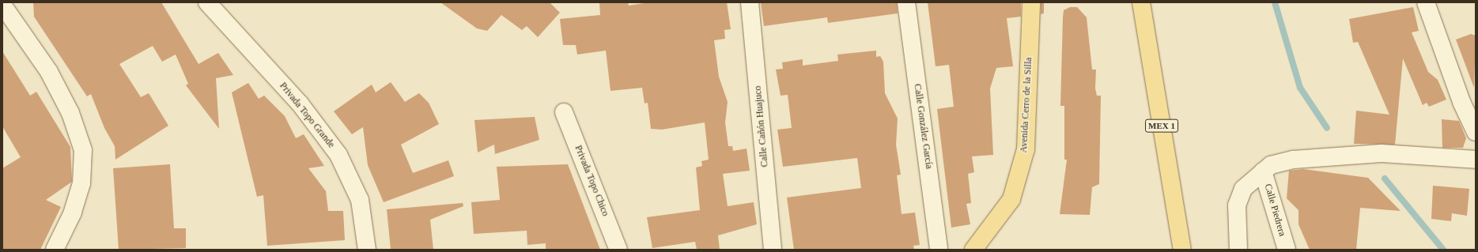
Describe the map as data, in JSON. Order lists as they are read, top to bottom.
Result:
{
  "streets": {
    "main road": ["Avenida Cerro de la Silla", "MEX 1"],
    "street": [
      "Privada Topo Grande",
      "Calle Cañón Huajuco",
      "Calle González García",
      "Privada Topo Chico",
      "Calle Piedrera"
    ]
  }
}
